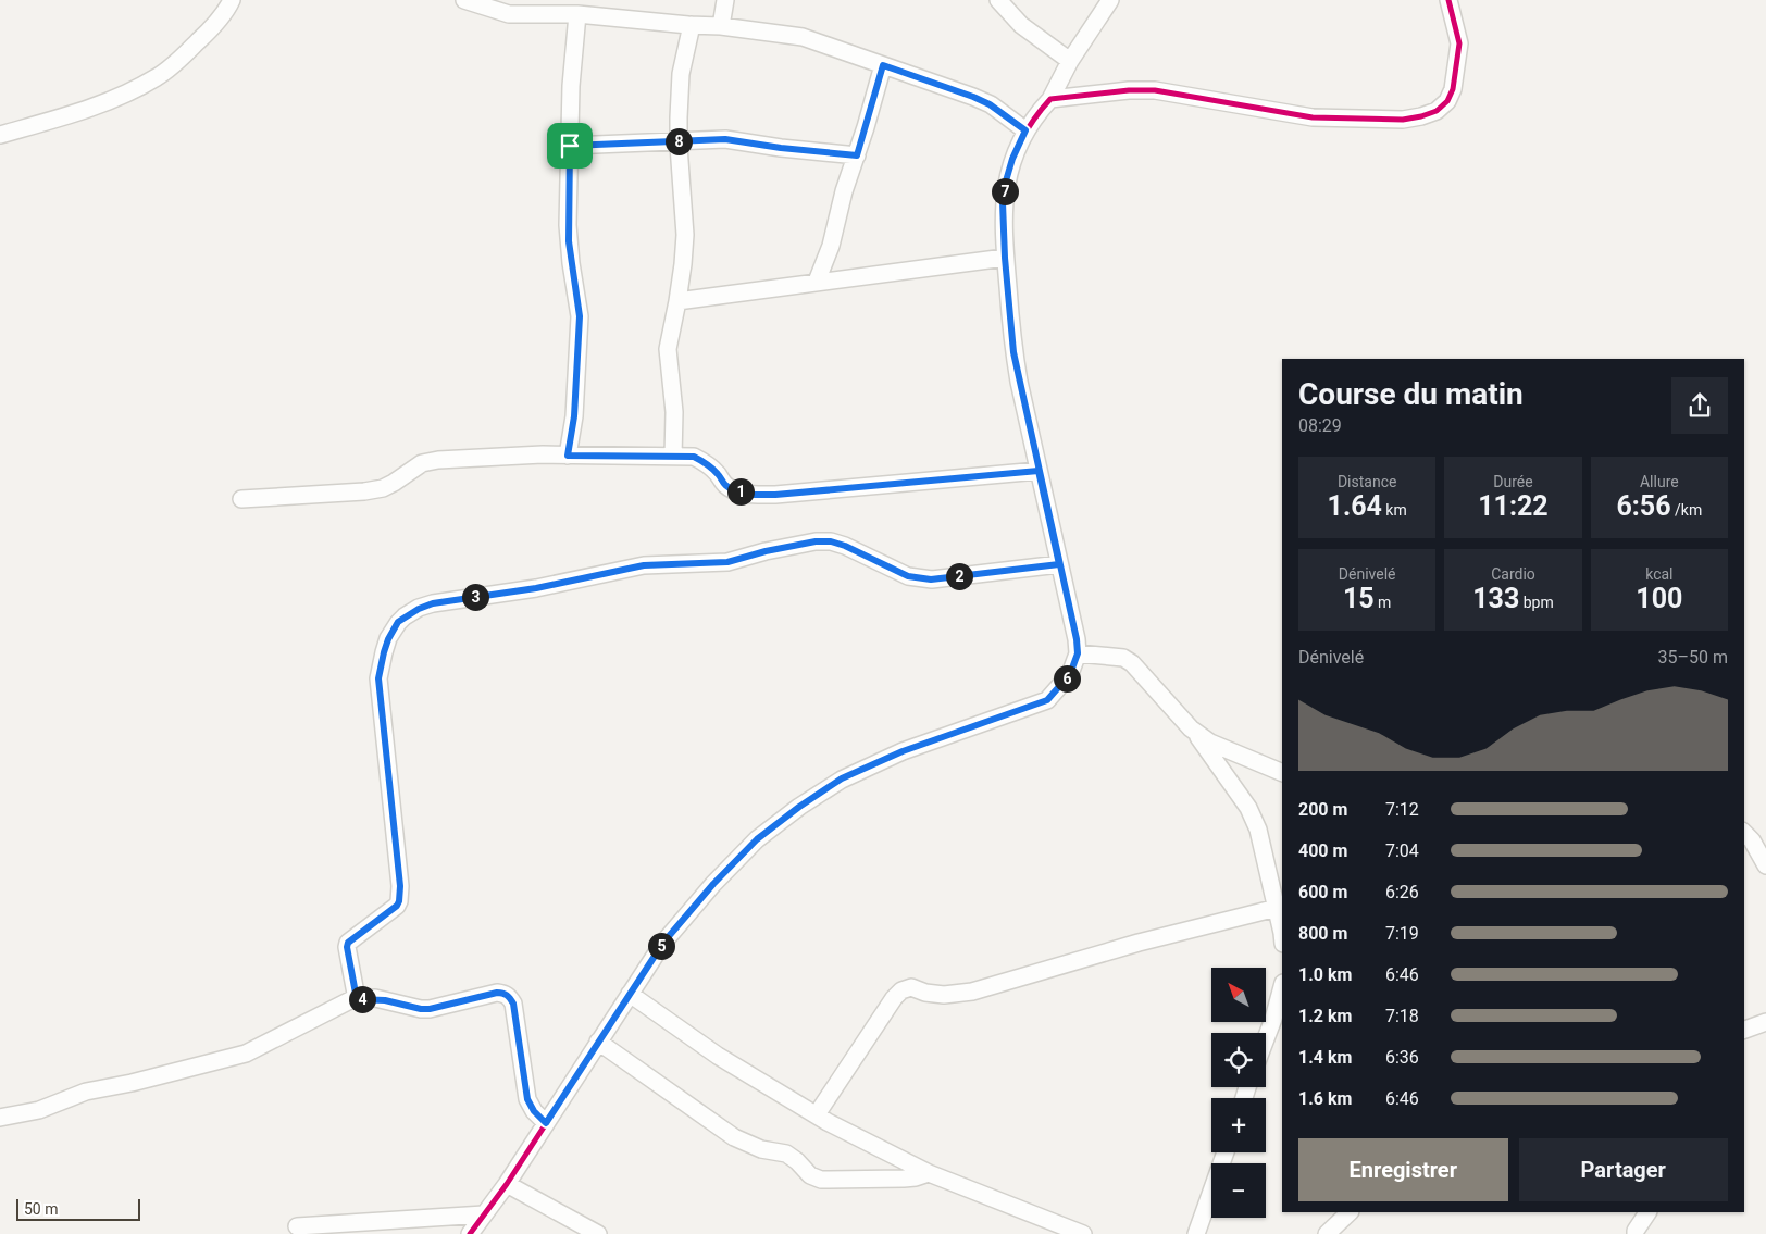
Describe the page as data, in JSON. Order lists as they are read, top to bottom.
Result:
{
  "scale_bar": "50 m",
  "north": "top left",
  "page": {
    "pins": [
      "8",
      "7",
      "1",
      "2",
      "3",
      "6",
      "5",
      "4"
    ],
    "heading": ["Course du matin", "08:29"],
    "stats": [
      ["Distance", "1.64 km"],
      ["Durée", "11:22"],
      ["Allure", "6:56 /km"],
      ["Dénivelé", "15 m"],
      ["Cardio", "133 bpm"],
      ["kcal", "100"]
    ],
    "chart": ["Dénivelé", "35–50 m"],
    "list": [
      {
        "name": "200 m",
        "note": "7:12"
      },
      {
        "name": "400 m",
        "note": "7:04"
      },
      {
        "name": "600 m",
        "note": "6:26"
      },
      {
        "name": "800 m",
        "note": "7:19"
      },
      {
        "name": "1.0 km",
        "note": "6:46"
      },
      {
        "name": "1.2 km",
        "note": "7:18"
      },
      {
        "name": "1.4 km",
        "note": "6:36"
      },
      {
        "name": "1.6 km",
        "note": "6:46"
      }
    ],
    "map_buttons": ["+", "−"],
    "buttons": ["Enregistrer", "Partager"],
    "scale": "50 m"
  }
}
